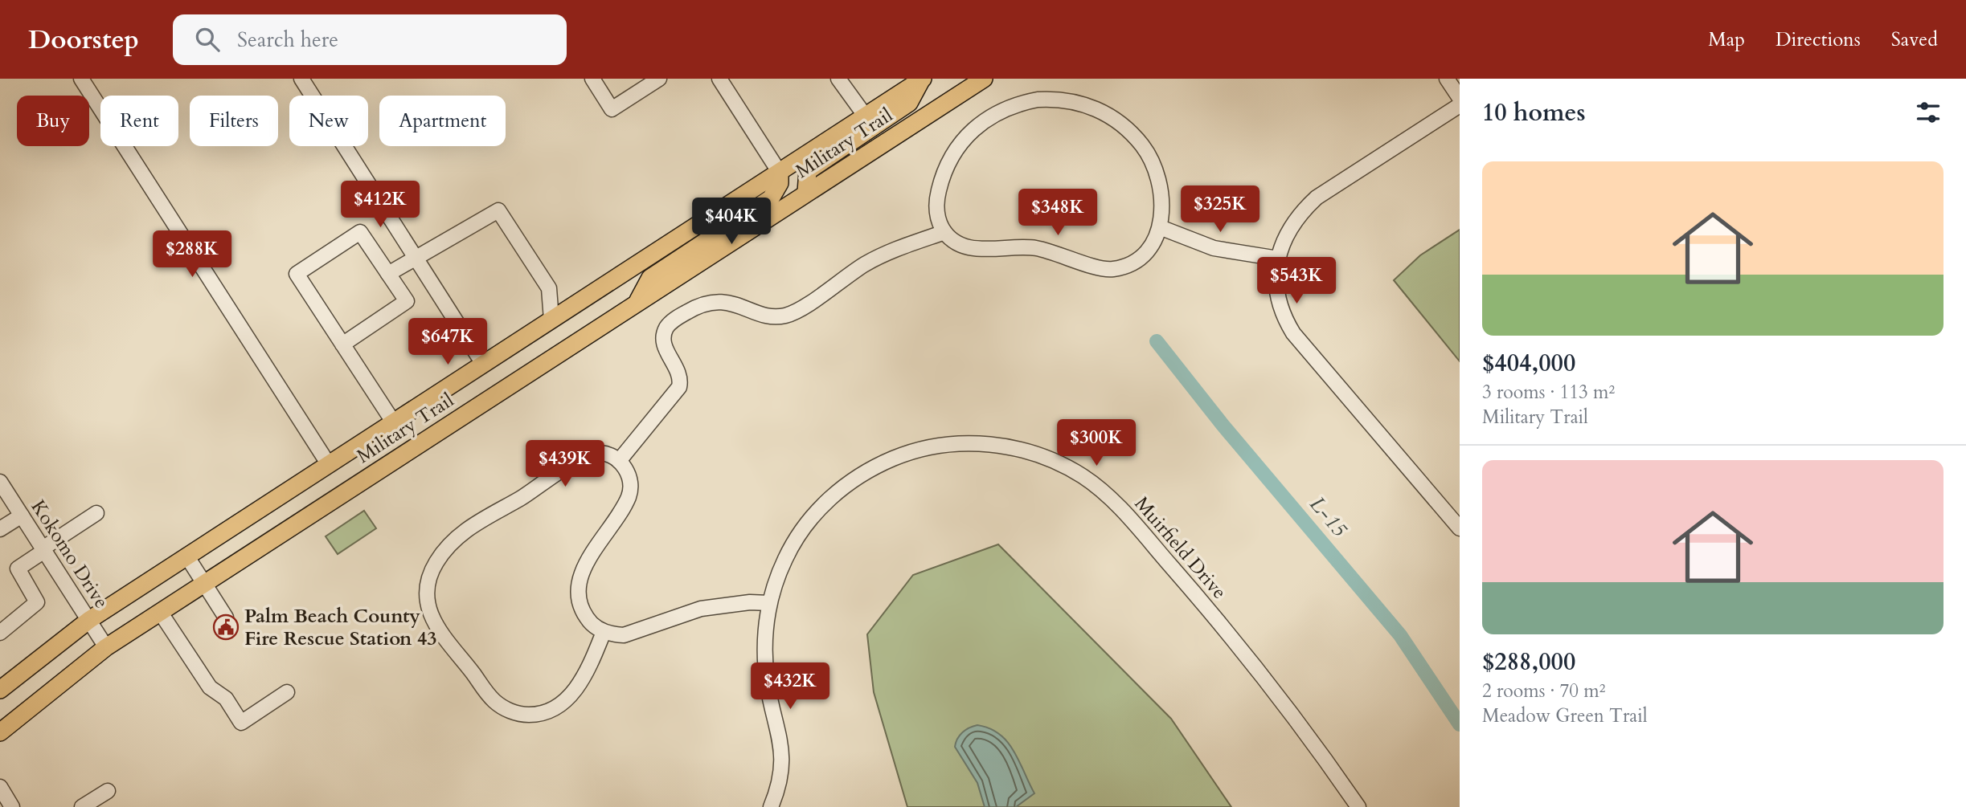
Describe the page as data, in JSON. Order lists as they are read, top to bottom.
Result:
{
  "streets": {
    "main road": ["Military Trail"],
    "street": ["Muirfield Drive", "Kokomo Drive"]
  },
  "crossings": [
    ["Military Trail", "Kokomo Drive"]
  ],
  "water": ["L-15"],
  "places": {
    "public building": ["Palm Beach County Fire Rescue Station 43"]
  },
  "page": {
    "header": "Doorstep",
    "search": "Search here",
    "nav": ["Map", "Directions", "Saved"],
    "heading": "10 homes",
    "chip": [
      "Buy",
      "Rent",
      "Filters",
      "New",
      "Apartment"
    ],
    "list": [
      {
        "name": "$404,000",
        "note": "3 rooms · 113 m² · Military Trail"
      },
      {
        "name": "$288,000",
        "note": "2 rooms · 70 m² · Meadow Green Trail"
      }
    ],
    "price": [
      "$412K",
      "$325K",
      "$348K",
      "$404K",
      "$288K",
      "$543K",
      "$647K",
      "$300K",
      "$439K",
      "$432K"
    ]
  }
}
